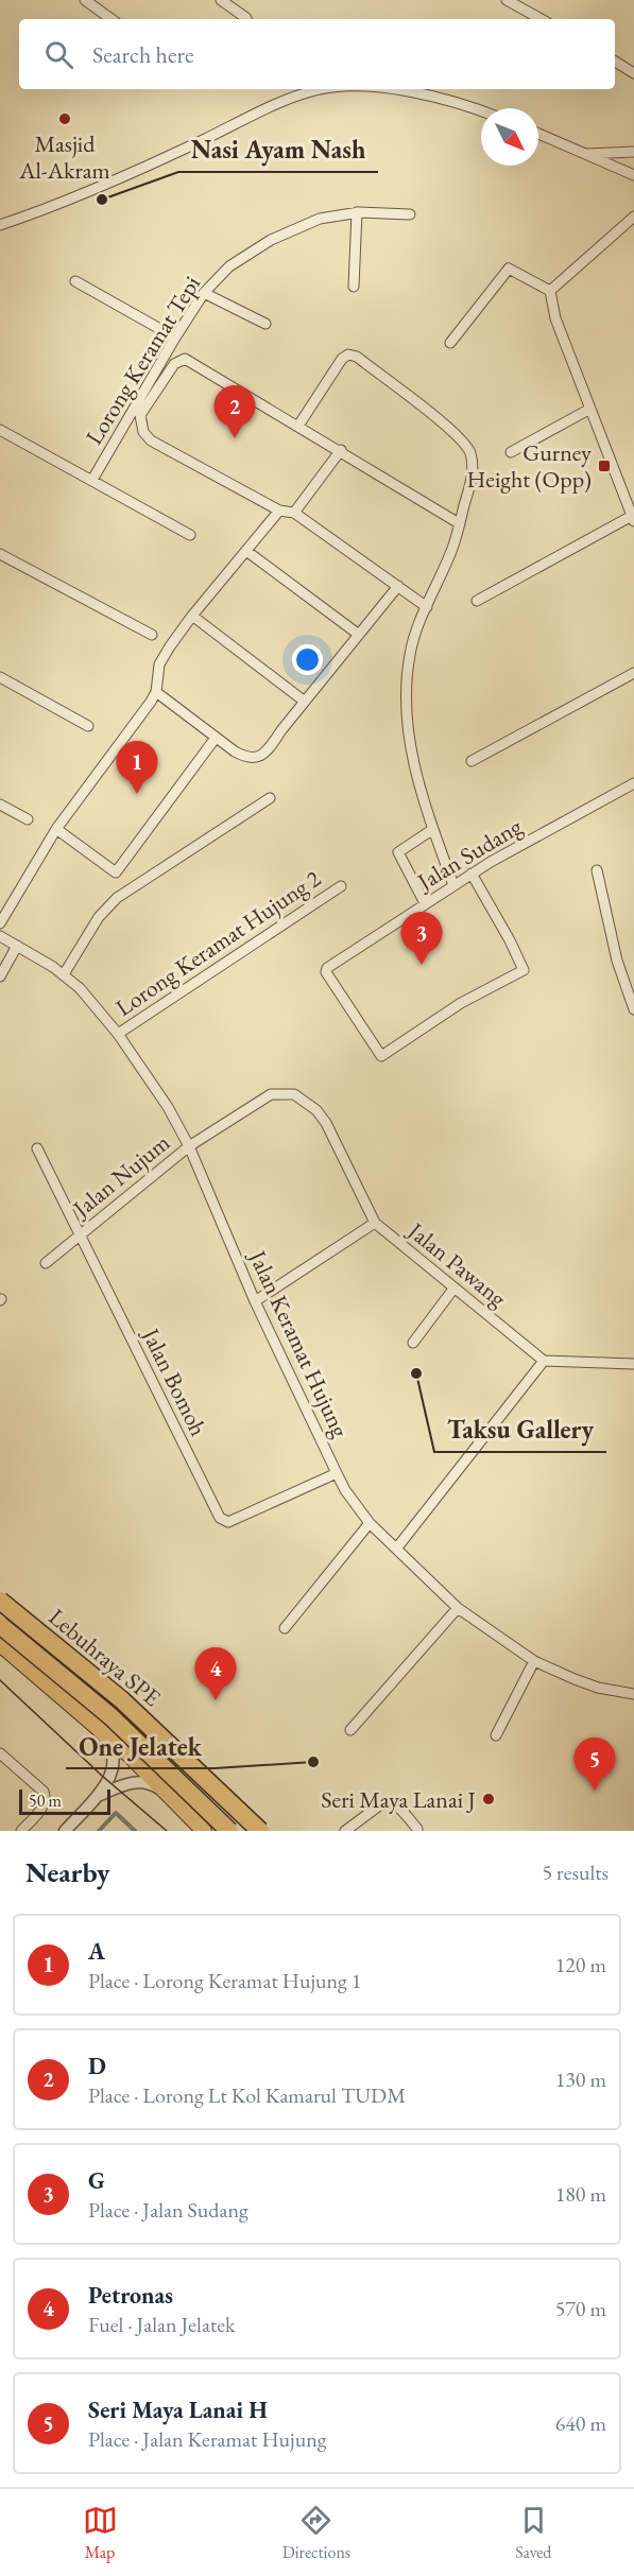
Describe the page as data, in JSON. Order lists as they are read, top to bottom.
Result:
{
  "streets": {
    "highway": ["Lebuhraya SPE"],
    "street": [
      "Lorong Keramat Tepi",
      "Jalan Sudang",
      "Lorong Keramat Hujung 2",
      "Jalan Nujum",
      "Jalan Pawang",
      "Jalan Keramat Hujung",
      "Jalan Bomoh"
    ]
  },
  "crossings": [
    ["Lorong Keramat Hujung 2", "Jalan Keramat Hujung"],
    ["Jalan Nujum", "Jalan Pawang"],
    ["Jalan Nujum", "Jalan Keramat Hujung"],
    ["Jalan Nujum", "Jalan Bomoh"],
    ["Jalan Pawang", "Jalan Keramat Hujung"],
    ["Jalan Keramat Hujung", "Jalan Bomoh"]
  ],
  "places": {
    "other": [
      "Masjid Al-Akram",
      "Nasi Ayam Nash",
      "Taksu Gallery",
      "One Jelatek",
      "Seri Maya Lanai J"
    ],
    "transit": ["Gurney Height (Opp)"]
  },
  "scale_bar": "50 m",
  "north": "bottom right",
  "page": {
    "search": "Search here",
    "pins": [
      "2",
      "1",
      "3",
      "4",
      "5"
    ],
    "scale": "50 m",
    "heading": ["Nearby", "5 results"],
    "list": [
      {
        "mark": "1",
        "name": "A",
        "note": "Place · Lorong Keramat Hujung 1",
        "value": "120 m"
      },
      {
        "mark": "2",
        "name": "D",
        "note": "Place · Lorong Lt Kol Kamarul TUDM",
        "value": "130 m"
      },
      {
        "mark": "3",
        "name": "G",
        "note": "Place · Jalan Sudang",
        "value": "180 m"
      },
      {
        "mark": "4",
        "name": "Petronas",
        "note": "Fuel · Jalan Jelatek",
        "value": "570 m"
      },
      {
        "mark": "5",
        "name": "Seri Maya Lanai H",
        "note": "Place · Jalan Keramat Hujung",
        "value": "640 m"
      }
    ],
    "nav": ["Map", "Directions", "Saved"]
  }
}
